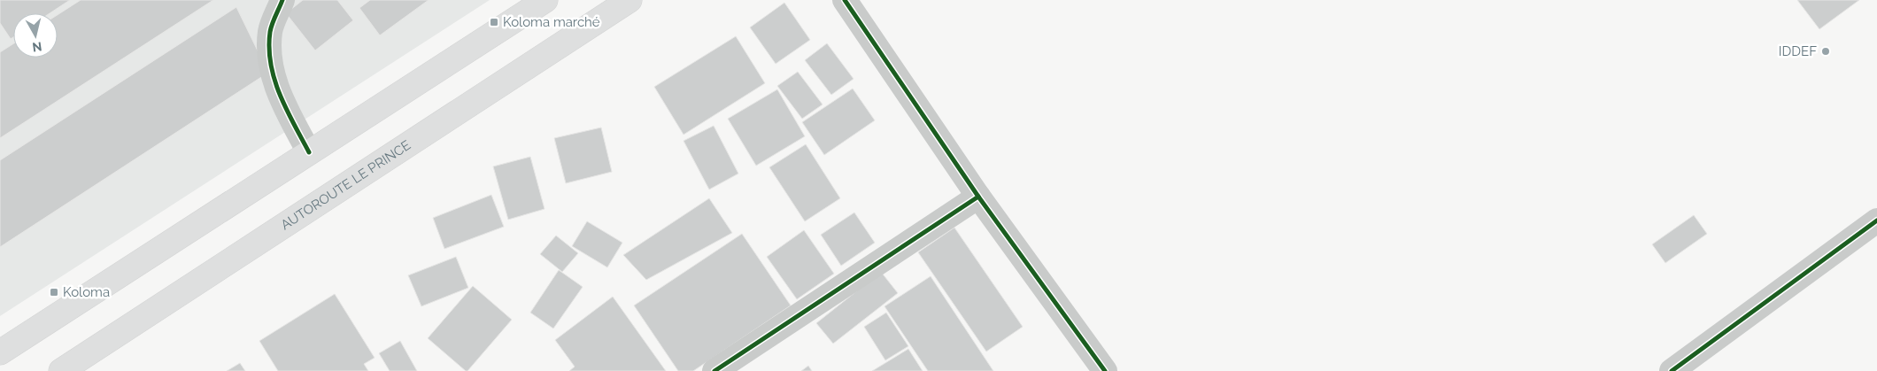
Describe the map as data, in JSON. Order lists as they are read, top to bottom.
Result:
{
  "streets": {
    "main road": ["AUTOROUTE LE PRINCE"]
  },
  "places": {
    "transit": ["Koloma marché", "Koloma"],
    "other": ["IDDEF"]
  },
  "north": "bottom"
}
